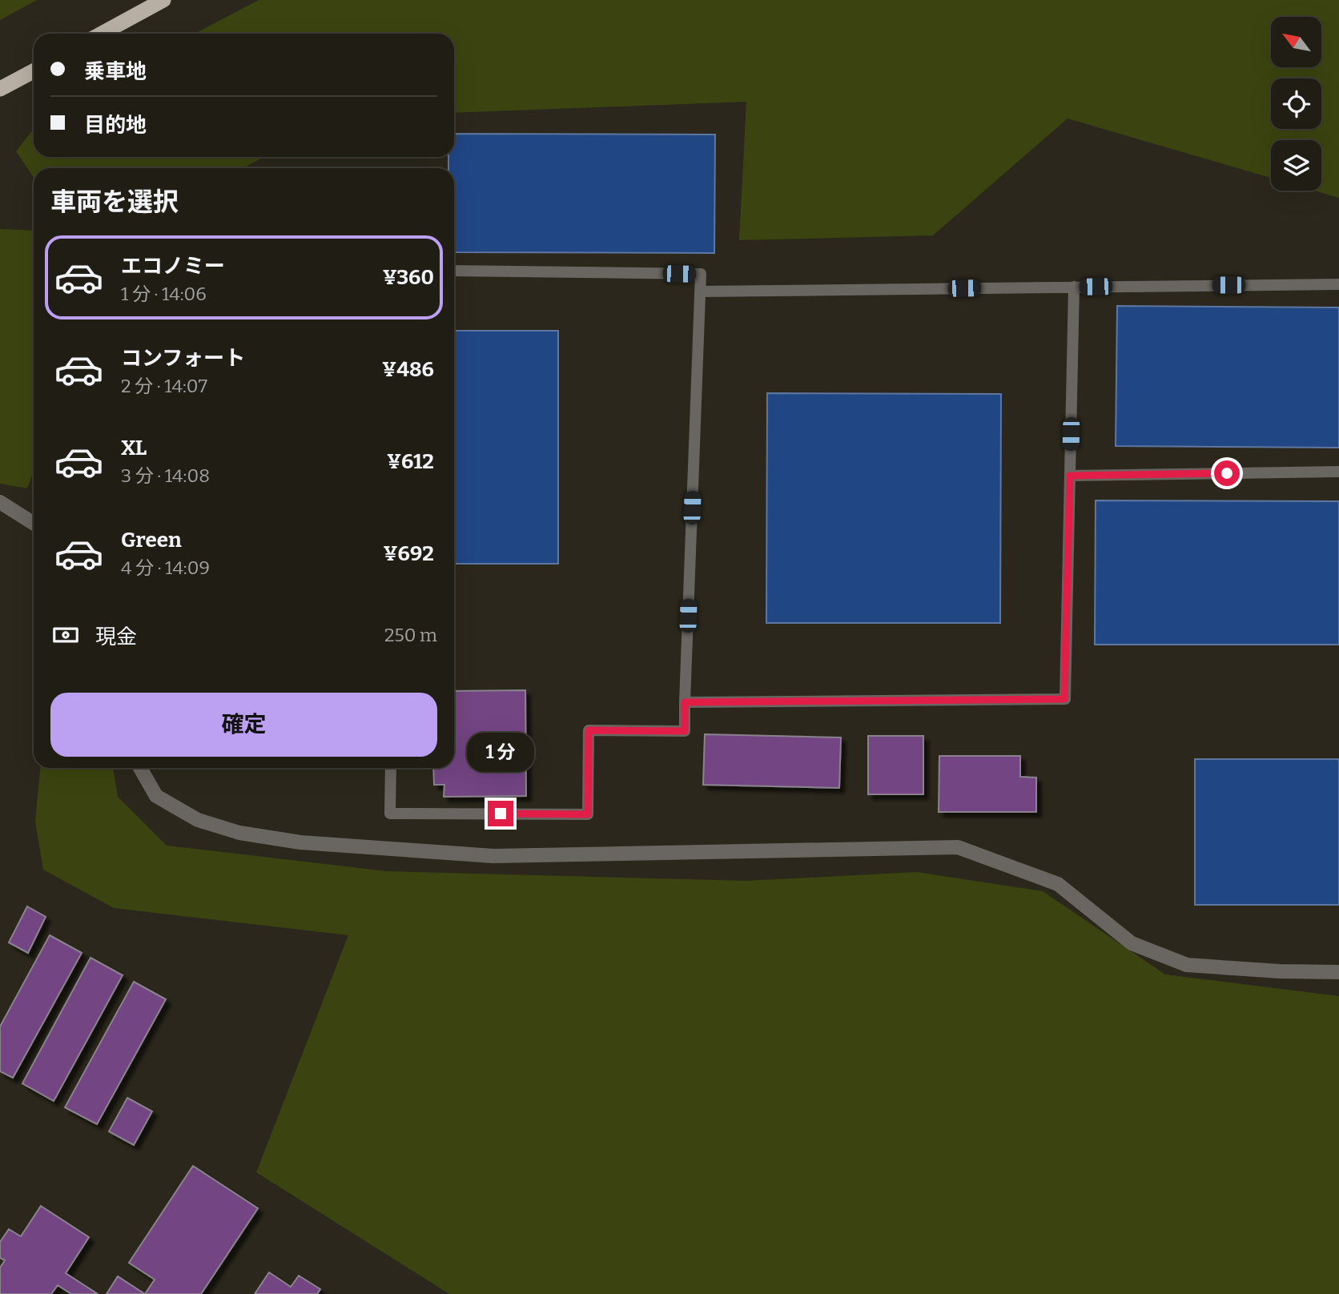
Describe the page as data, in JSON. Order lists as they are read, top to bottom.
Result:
{
  "north": "top left",
  "page": {
    "banner": ["乗車地", "目的地"],
    "heading": "車両を選択",
    "list": [
      {
        "name": "エコノミー",
        "note": "1 分 · 14:06",
        "value": "¥360"
      },
      {
        "name": "コンフォート",
        "note": "2 分 · 14:07",
        "value": "¥486"
      },
      {
        "name": "XL",
        "note": "3 分 · 14:08",
        "value": "¥612"
      },
      {
        "name": "Green",
        "note": "4 分 · 14:09",
        "value": "¥692"
      }
    ],
    "pay": ["現金", "250 m"],
    "buttons": "確定",
    "bubble": "1 分"
  }
}
